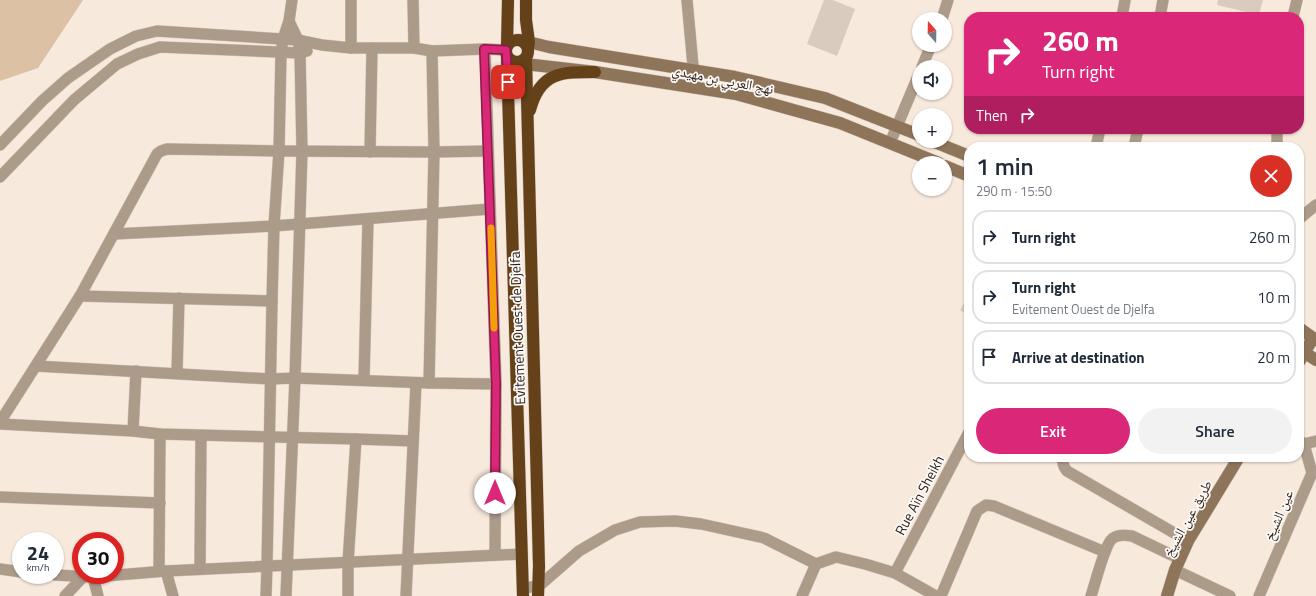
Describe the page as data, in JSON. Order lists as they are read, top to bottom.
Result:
{
  "streets": {
    "highway": ["Evitement Ouest de Djelfa"],
    "main road": ["نهج العربي بن مهيدي", "طريق عين الشيخ"],
    "street": ["Rue Aïn Sheikh", "عين الشيخ"]
  },
  "crossings": [
    ["نهج العربي بن مهيدي", "Evitement Ouest de Djelfa"]
  ],
  "north": "top",
  "page": {
    "map_buttons": ["+", "−"],
    "turn": ["260 m", "Turn right"],
    "then": "Then",
    "heading": ["1 min", "290 m · 15:50"],
    "list": [
      {
        "name": "Turn right",
        "value": "260 m"
      },
      {
        "name": "Turn right",
        "note": "Evitement Ouest de Djelfa",
        "value": "10 m"
      },
      {
        "name": "Arrive at destination",
        "value": "20 m"
      }
    ],
    "buttons": ["Exit", "Share"],
    "speed": "24 km/h",
    "limit": "30"
  }
}
